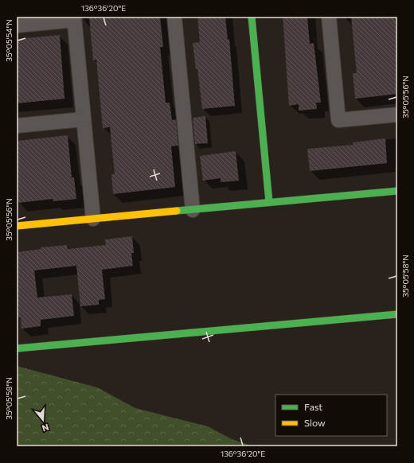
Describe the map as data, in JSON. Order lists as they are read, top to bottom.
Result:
{
  "legend": ["Fast", "Slow"],
  "north": "bottom",
  "coordinates": [
    "136°36'20\"E",
    "35°05'54\"N",
    "35°05'56\"N",
    "35°05'58\"N"
  ]
}
